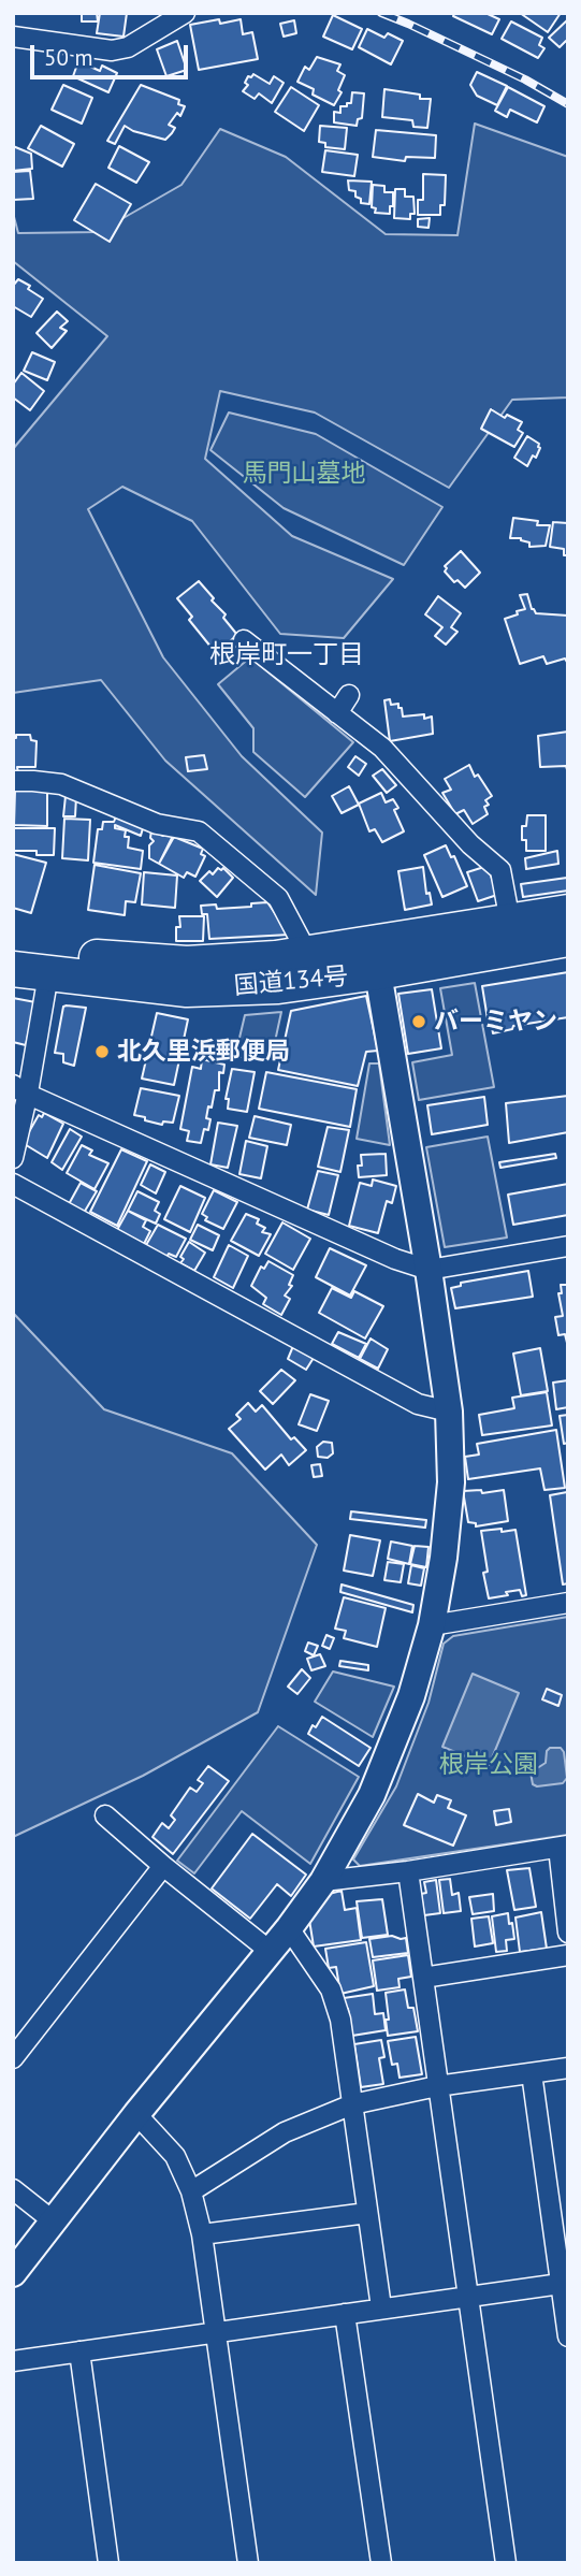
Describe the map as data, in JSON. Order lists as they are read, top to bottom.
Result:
{
  "streets": {
    "highway": ["国道134号"]
  },
  "districts": ["根岸町一丁目"],
  "parks": ["馬門山墓地", "根岸公園"],
  "places": ["バーミヤン", "北久里浜郵便局"],
  "scale_bar": "50 m"
}
